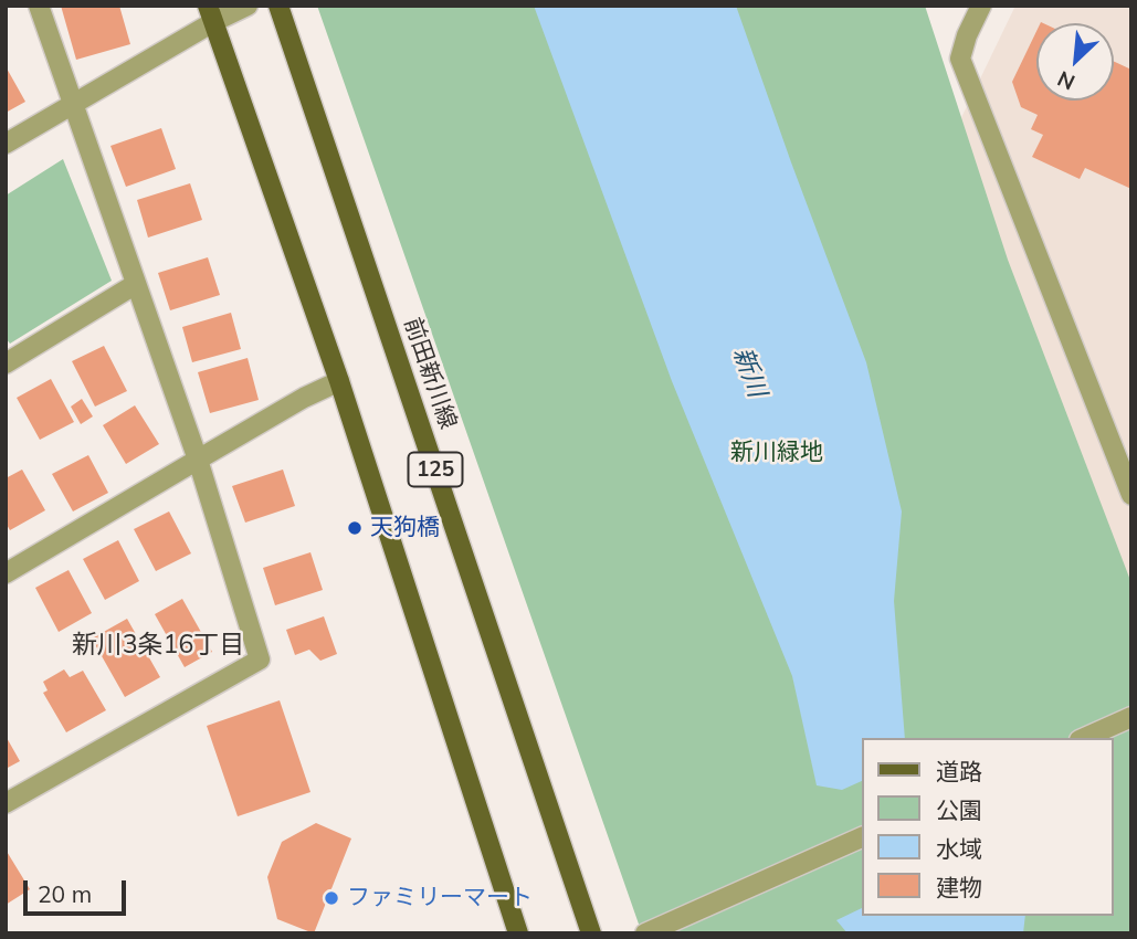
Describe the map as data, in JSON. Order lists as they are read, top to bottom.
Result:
{
  "streets": {
    "main road": ["前田新川線", "125"]
  },
  "districts": ["新川3条16丁目"],
  "water": ["新川"],
  "parks": ["新川緑地"],
  "places": ["天狗橋", "ファミリーマート"],
  "legend": [
    "道路",
    "公園",
    "水域",
    "建物"
  ],
  "scale_bar": "20 m",
  "north": "bottom left"
}
